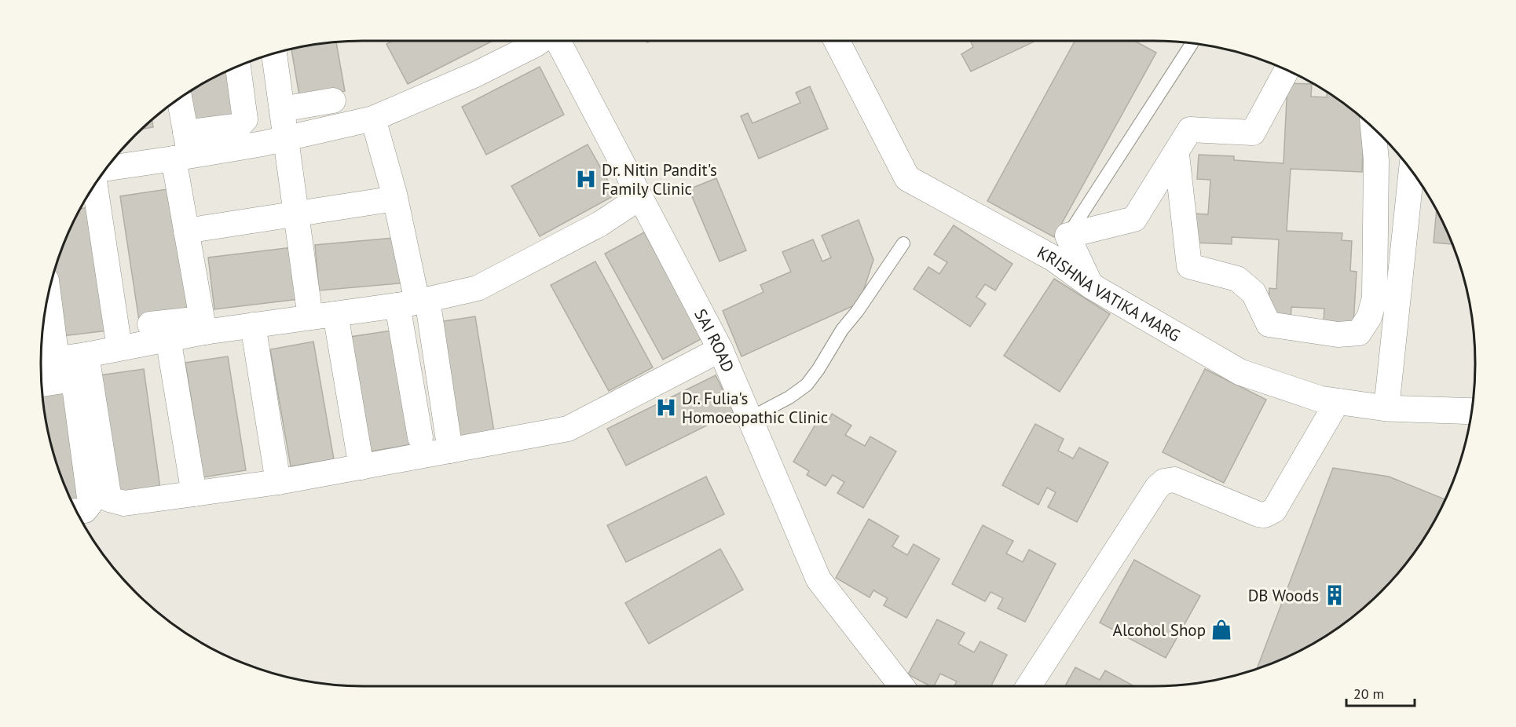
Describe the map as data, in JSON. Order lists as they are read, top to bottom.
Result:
{
  "streets": {
    "street": ["KRISHNA VATIKA MARG", "SAI ROAD"]
  },
  "places": {
    "hospital": ["Dr. Nitin Pandit's Family Clinic", "Dr. Fulia's Homoeopathic Clinic"],
    "building": ["DB Woods"],
    "shop": ["Alcohol Shop"]
  },
  "scale_bar": "20 m"
}
